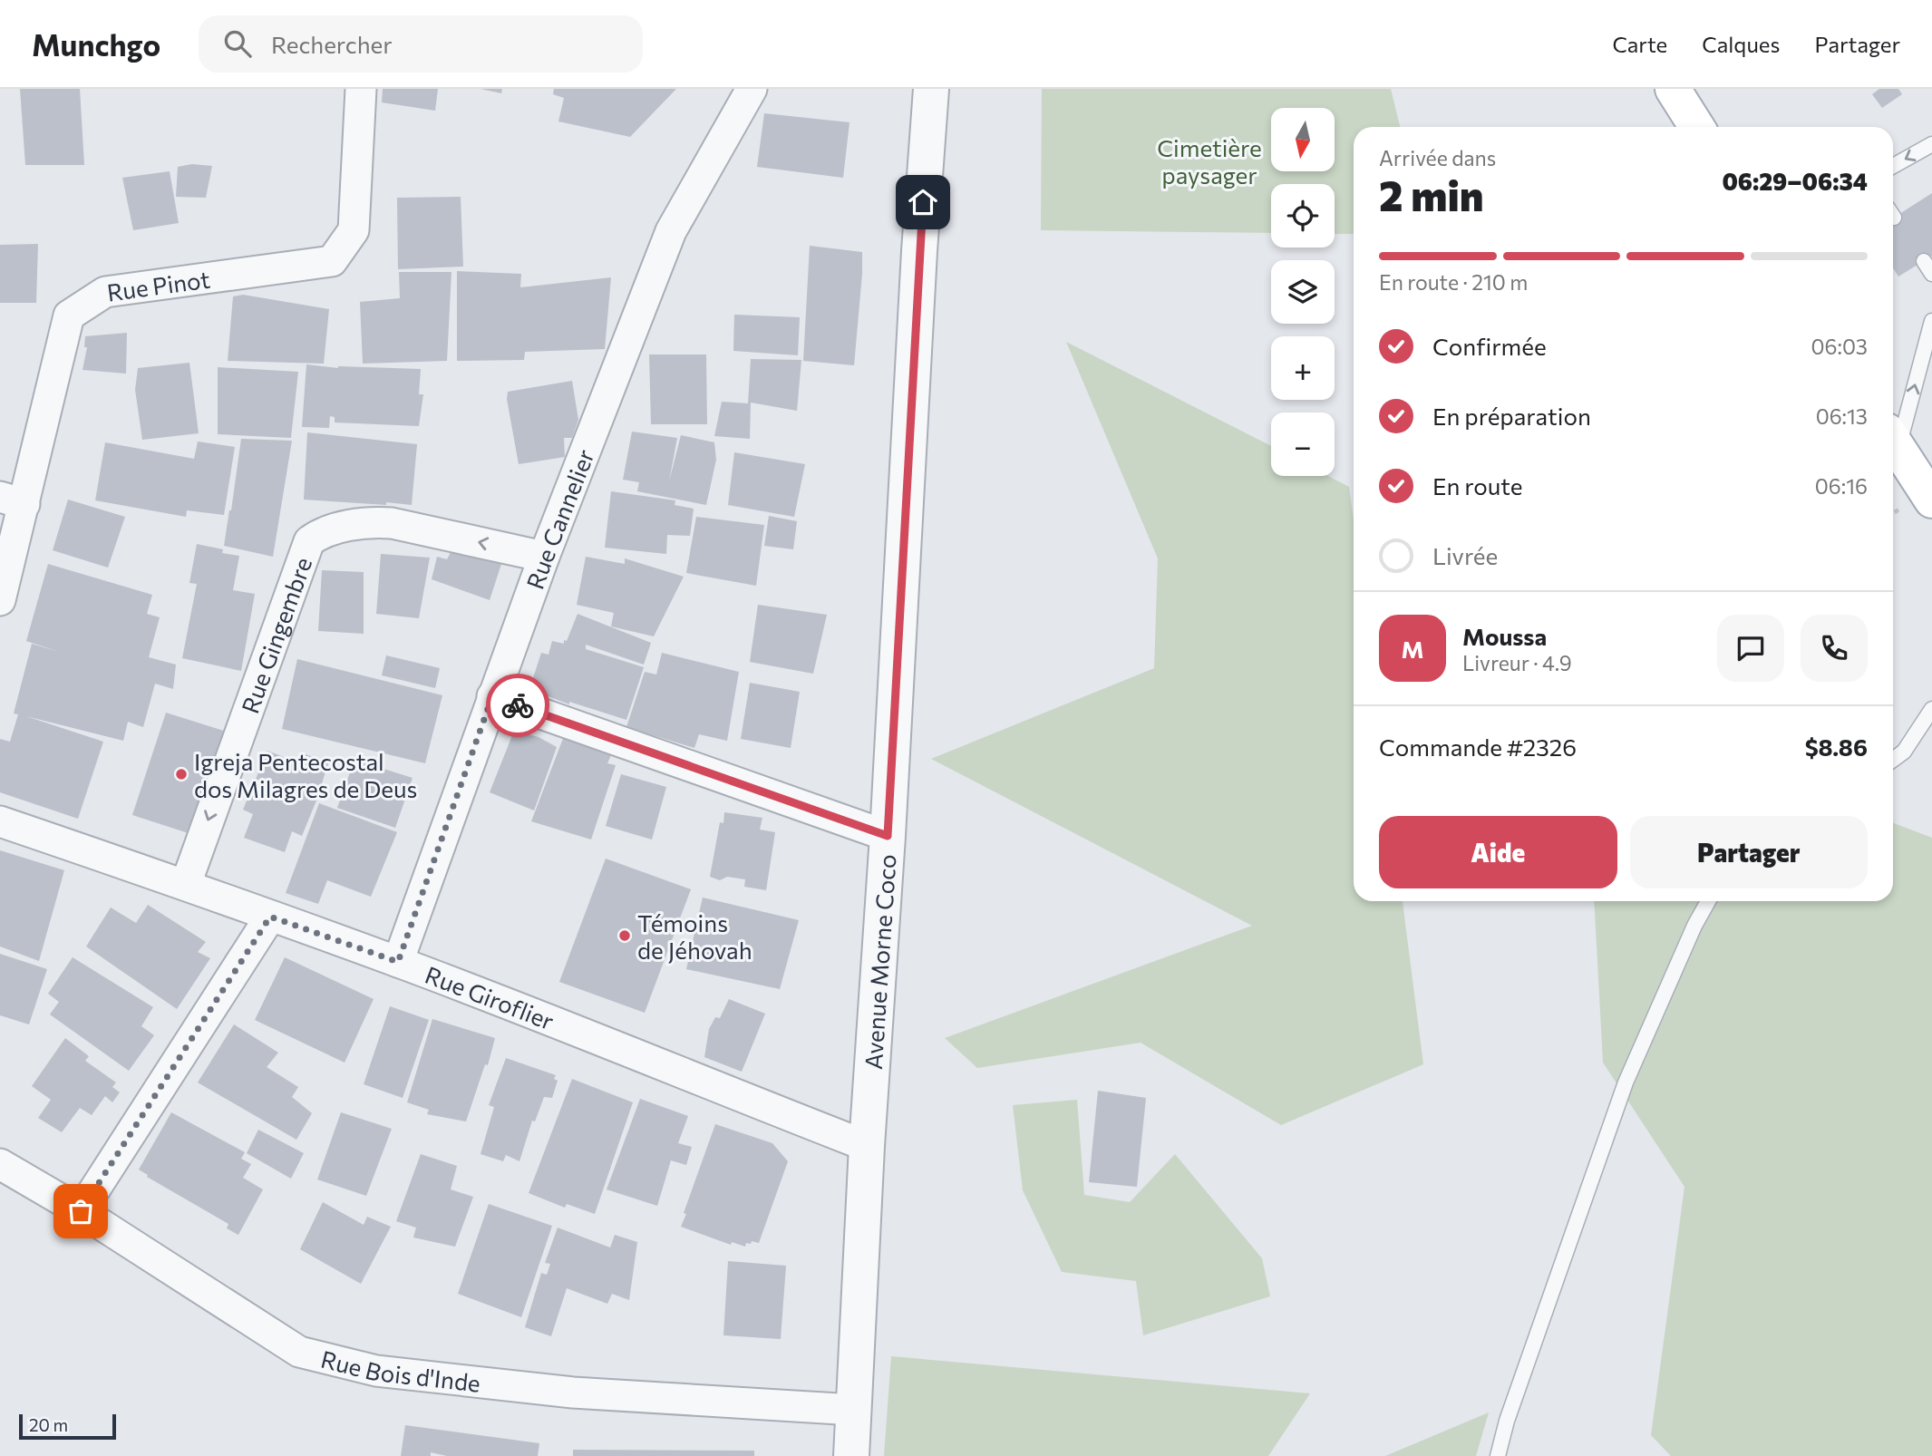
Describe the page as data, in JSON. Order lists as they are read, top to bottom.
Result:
{
  "streets": {
    "street": [
      "Rue Pinot",
      "Rue Cannelier",
      "Rue Gingembre",
      "Avenue Morne Coco",
      "Rue Giroflier",
      "Rue Bois d'Inde"
    ]
  },
  "crossings": [
    ["Rue Cannelier", "Rue Gingembre"],
    ["Rue Cannelier", "Rue Giroflier"],
    ["Rue Gingembre", "Rue Giroflier"],
    ["Avenue Morne Coco", "Rue Giroflier"],
    ["Avenue Morne Coco", "Rue Bois d'Inde"]
  ],
  "parks": ["Cimetière paysager"],
  "places": ["Igreja Pentecostal dos Milagres de Deus", "Témoins de Jéhovah"],
  "scale_bar": "20 m",
  "north": "bottom",
  "page": {
    "header": "Munchgo",
    "search": "Rechercher",
    "nav": ["Carte", "Calques", "Partager"],
    "map_buttons": ["+", "−"],
    "heading": ["2 min", "Arrivée dans", "06:29–06:34"],
    "panel": [
      "Moussa",
      "Livreur · 4.9",
      "Commande #2326",
      "$8.86"
    ],
    "bar": "En route · 210 m",
    "list": [
      ["Confirmée", "06:03"],
      ["En préparation", "06:13"],
      ["En route", "06:16"],
      "Livrée"
    ],
    "round": "M",
    "buttons": ["Aide", "Partager"],
    "scale": "20 m"
  }
}
